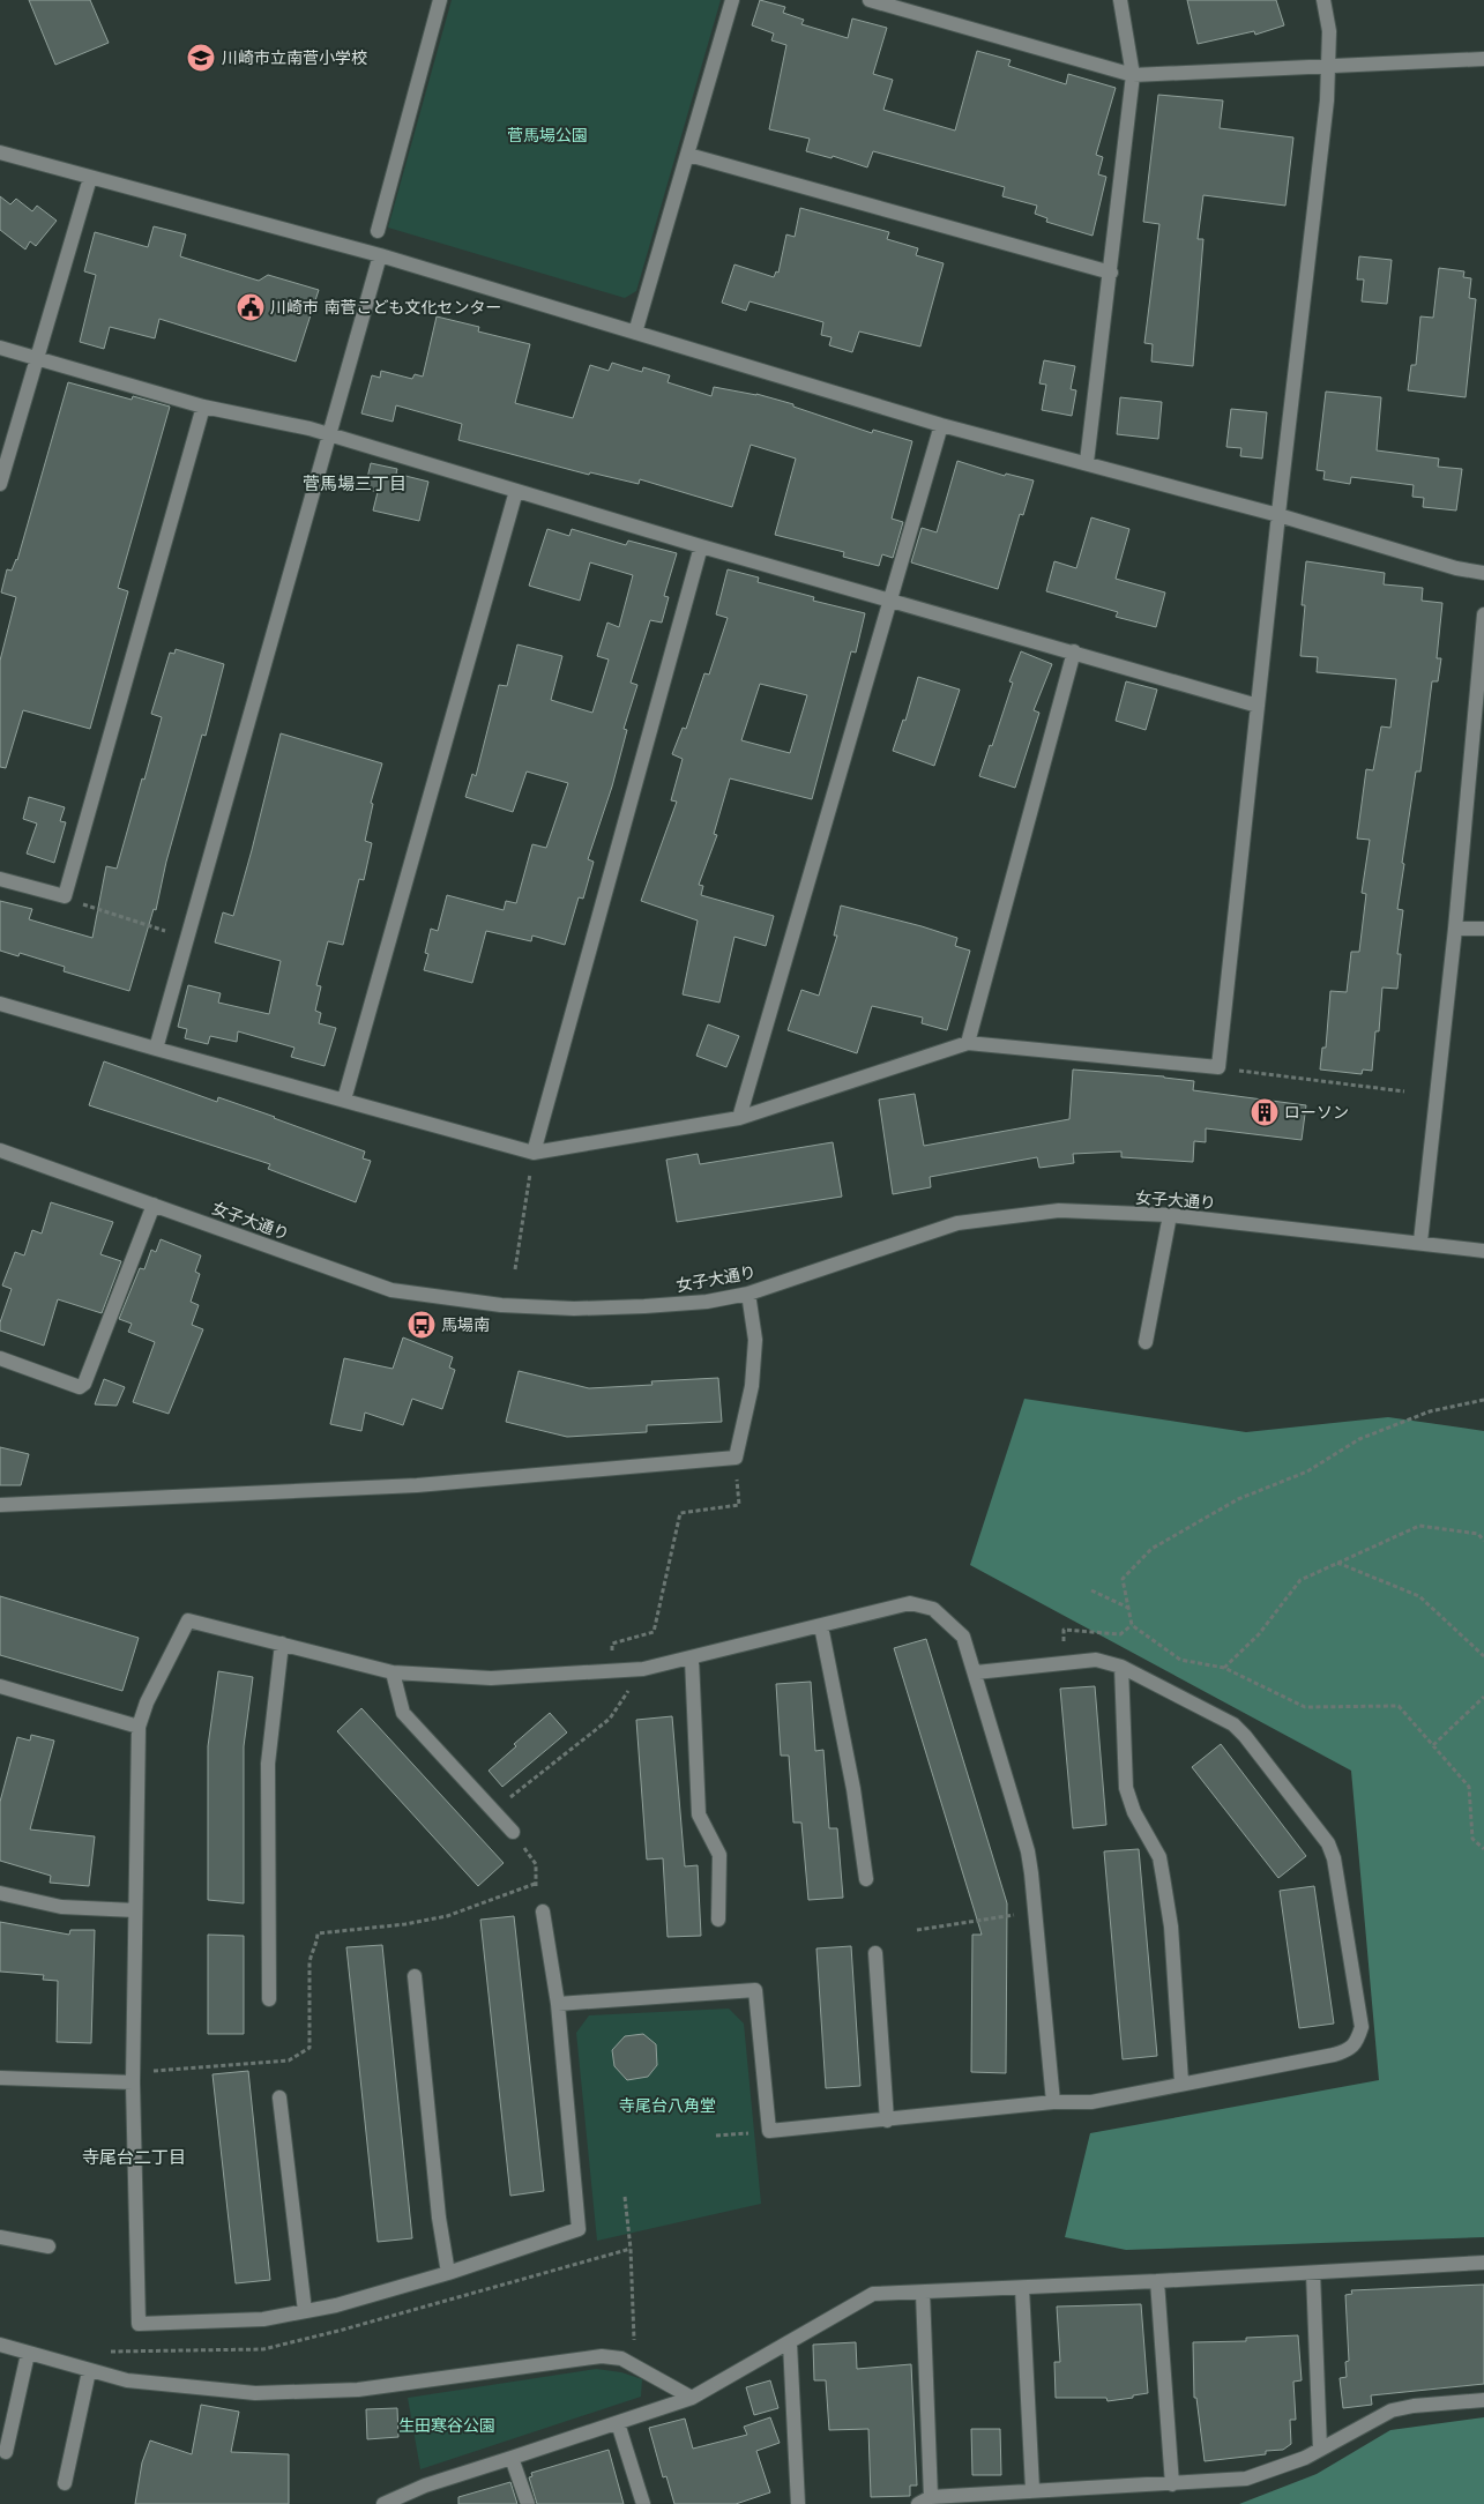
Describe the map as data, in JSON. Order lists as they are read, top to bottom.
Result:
{
  "streets": {
    "street": ["女子大通り"]
  },
  "districts": ["菅馬場三丁目", "寺尾台二丁目"],
  "parks": ["菅馬場公園", "寺尾台八角堂", "生田寒谷公園"],
  "places": {
    "school or university": ["川崎市立南菅小学校"],
    "public building": ["川崎市 南菅こども文化センター"],
    "building": ["ローソン"],
    "bus stop": ["馬場南"]
  }
}
